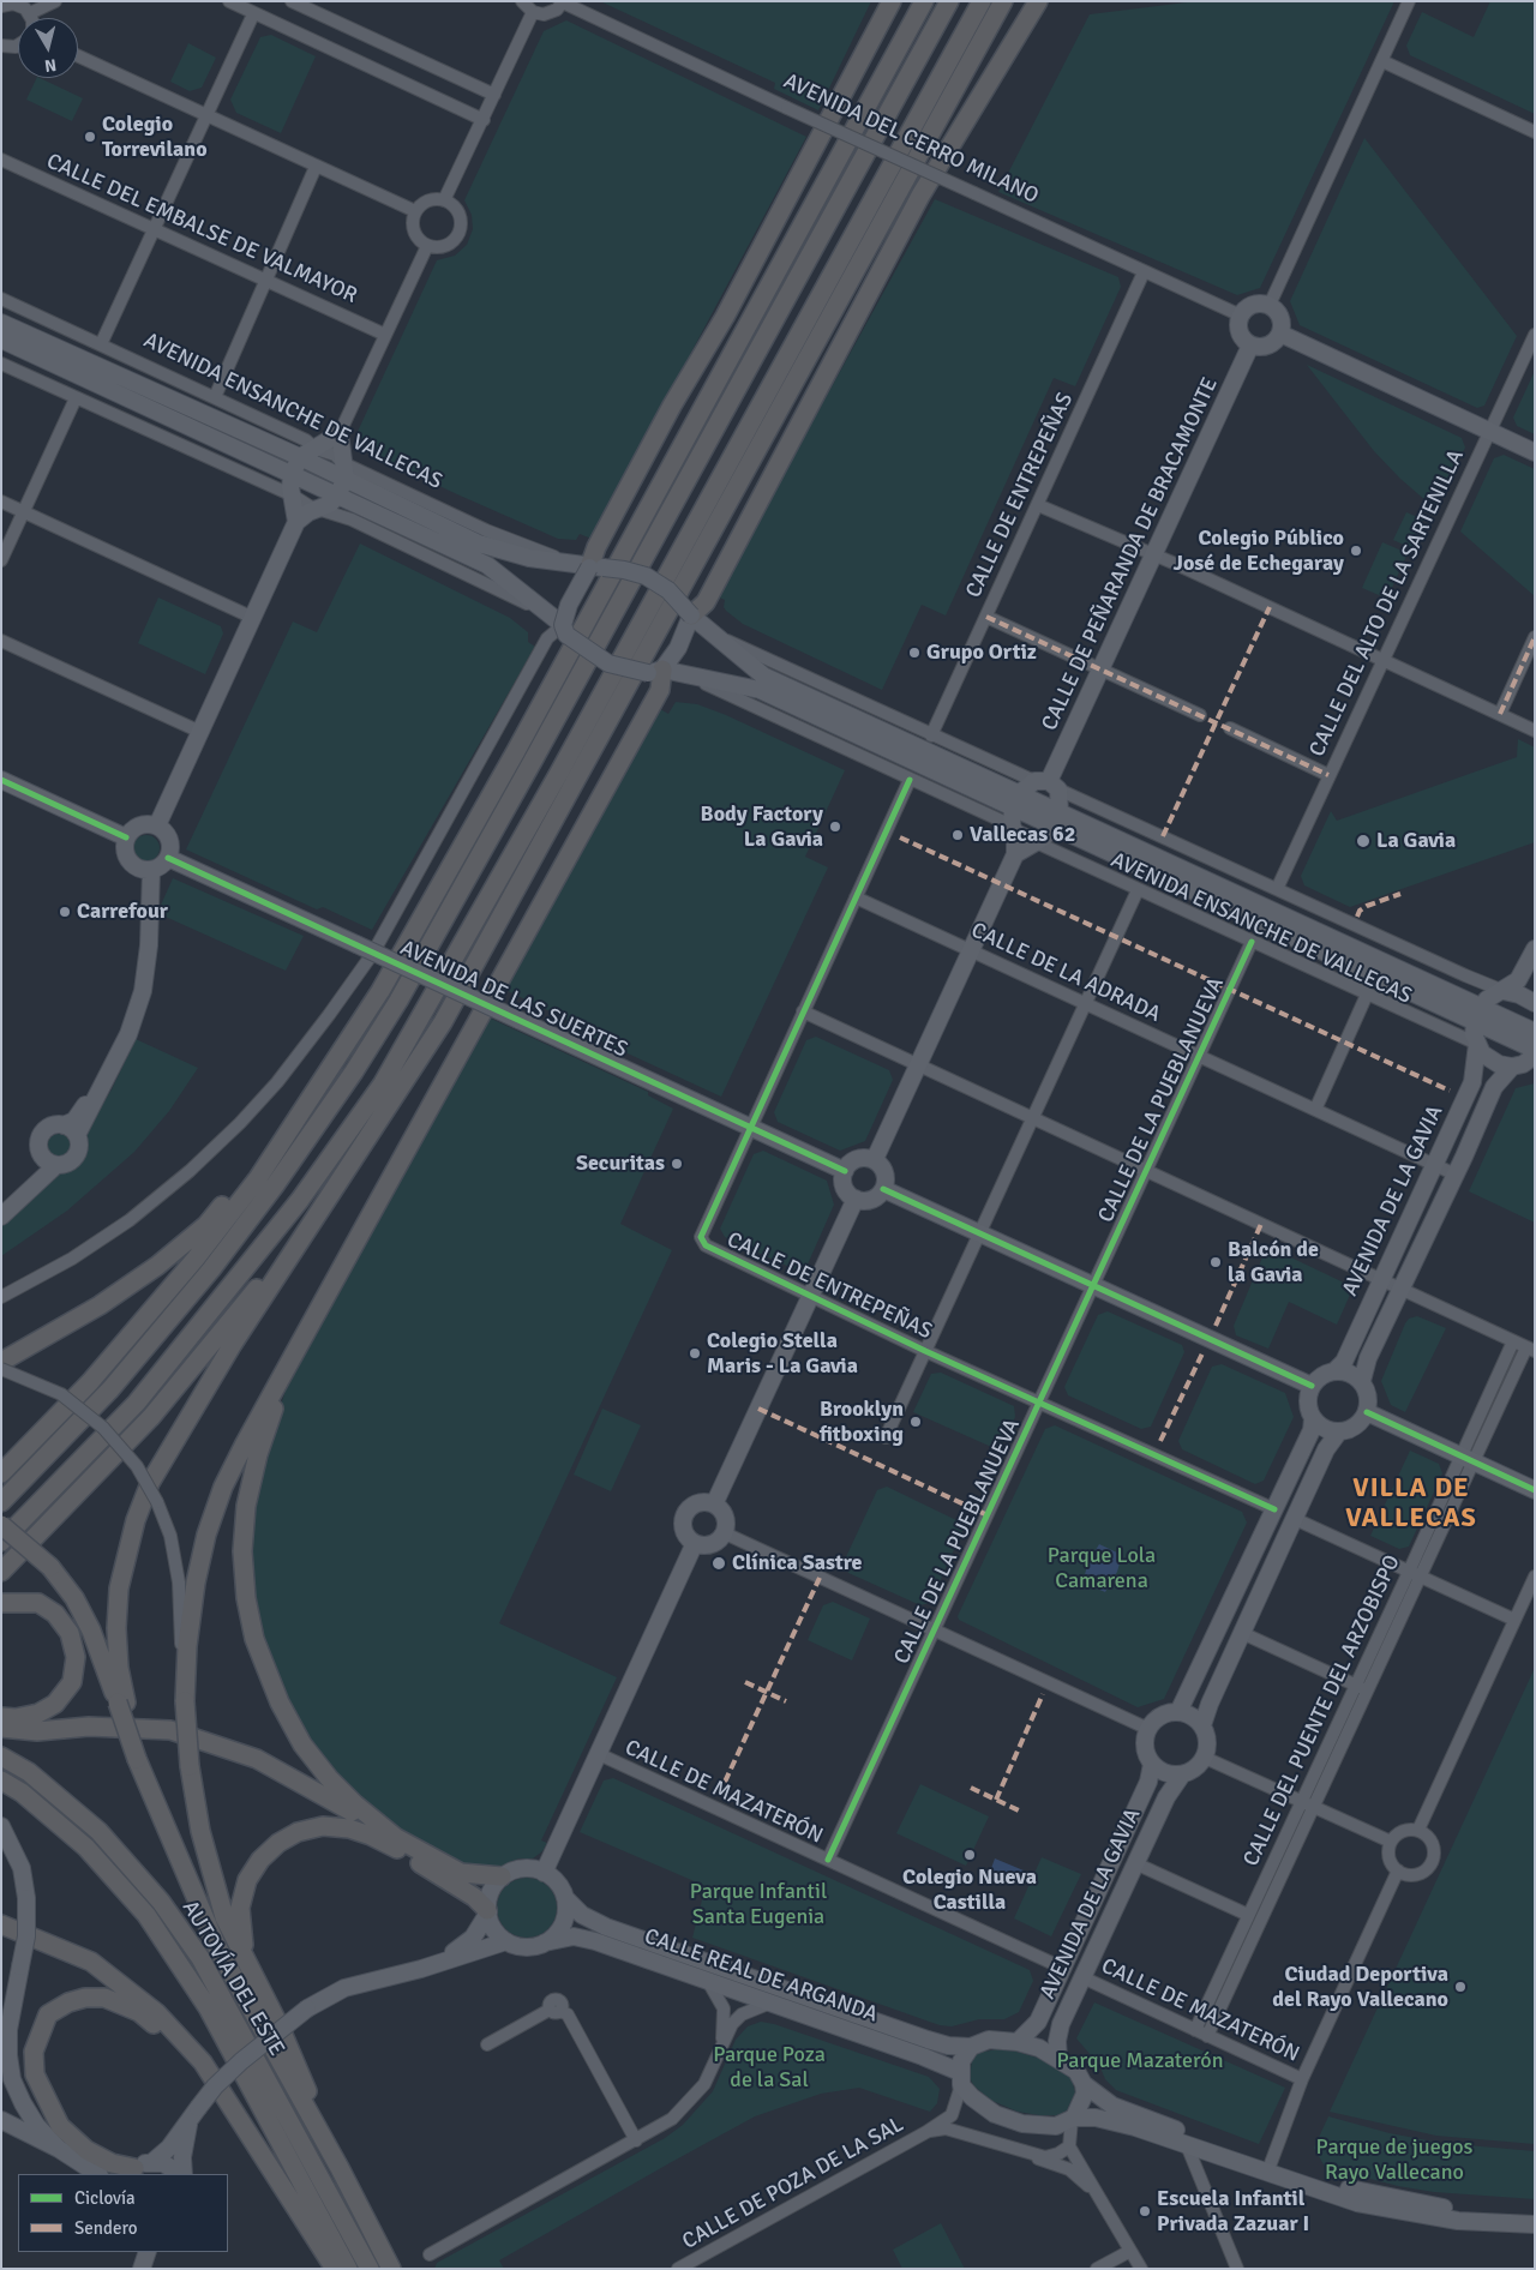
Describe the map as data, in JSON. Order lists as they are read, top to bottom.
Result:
{
  "streets": {
    "highway": ["AUTOVÍA DEL ESTE"],
    "main road": [
      "AVENIDA ENSANCHE DE VALLECAS",
      "CALLE DE PEÑARANDA DE BRACAMONTE",
      "AVENIDA DE LAS SUERTES",
      "AVENIDA DE LA GAVIA",
      "CALLE REAL DE ARGANDA"
    ],
    "street": [
      "AVENIDA DEL CERRO MILANO",
      "CALLE DEL EMBALSE DE VALMAYOR",
      "CALLE DE ENTREPEÑAS",
      "CALLE DEL ALTO DE LA SARTENILLA",
      "CALLE DE LA ADRADA",
      "CALLE DE LA PUEBLANUEVA",
      "CALLE DEL PUENTE DEL ARZOBISPO",
      "CALLE DE MAZATERÓN",
      "CALLE DE POZA DE LA SAL"
    ]
  },
  "crossings": [
    ["AVENIDA DEL CERRO MILANO", "CALLE DE ENTREPEÑAS"],
    ["AVENIDA DEL CERRO MILANO", "CALLE DE PEÑARANDA DE BRACAMONTE"],
    ["AVENIDA ENSANCHE DE VALLECAS", "CALLE DE ENTREPEÑAS"],
    ["AVENIDA ENSANCHE DE VALLECAS", "CALLE DE PEÑARANDA DE BRACAMONTE"],
    ["AVENIDA ENSANCHE DE VALLECAS", "CALLE DEL ALTO DE LA SARTENILLA"],
    ["AVENIDA ENSANCHE DE VALLECAS", "CALLE DE LA PUEBLANUEVA"],
    ["AVENIDA ENSANCHE DE VALLECAS", "AVENIDA DE LA GAVIA"],
    ["CALLE DE ENTREPEÑAS", "CALLE DE LA ADRADA"],
    ["CALLE DE ENTREPEÑAS", "AVENIDA DE LAS SUERTES"],
    ["CALLE DE ENTREPEÑAS", "CALLE DE LA PUEBLANUEVA"],
    ["CALLE DE LA ADRADA", "CALLE DE LA PUEBLANUEVA"],
    ["CALLE DE LA ADRADA", "AVENIDA DE LA GAVIA"],
    ["CALLE DE LA PUEBLANUEVA", "CALLE DE MAZATERÓN"],
    ["AVENIDA DE LA GAVIA", "CALLE DE MAZATERÓN"],
    ["AVENIDA DE LA GAVIA", "CALLE REAL DE ARGANDA"],
    ["CALLE DEL PUENTE DEL ARZOBISPO", "CALLE DE MAZATERÓN"]
  ],
  "districts": ["VILLA DE VALLECAS"],
  "parks": [
    "Parque Lola Camarena",
    "Parque Infantil Santa Eugenia",
    "Parque Poza de la Sal",
    "Parque Mazaterón",
    "Parque de juegos Rayo Vallecano"
  ],
  "places": [
    "Colegio Torrevilano",
    "Colegio Público José de Echegaray",
    "Grupo Ortiz",
    "Body Factory La Gavia",
    "Vallecas 62",
    "La Gavia",
    "Carrefour",
    "Securitas",
    "Balcón de la Gavia",
    "Colegio Stella Maris - La Gavia",
    "Brooklyn fitboxing",
    "Clínica Sastre",
    "Colegio Nueva Castilla",
    "Ciudad Deportiva del Rayo Vallecano",
    "Escuela Infantil Privada Zazuar I"
  ],
  "legend": ["Ciclovía", "Sendero"],
  "north": "bottom"
}
